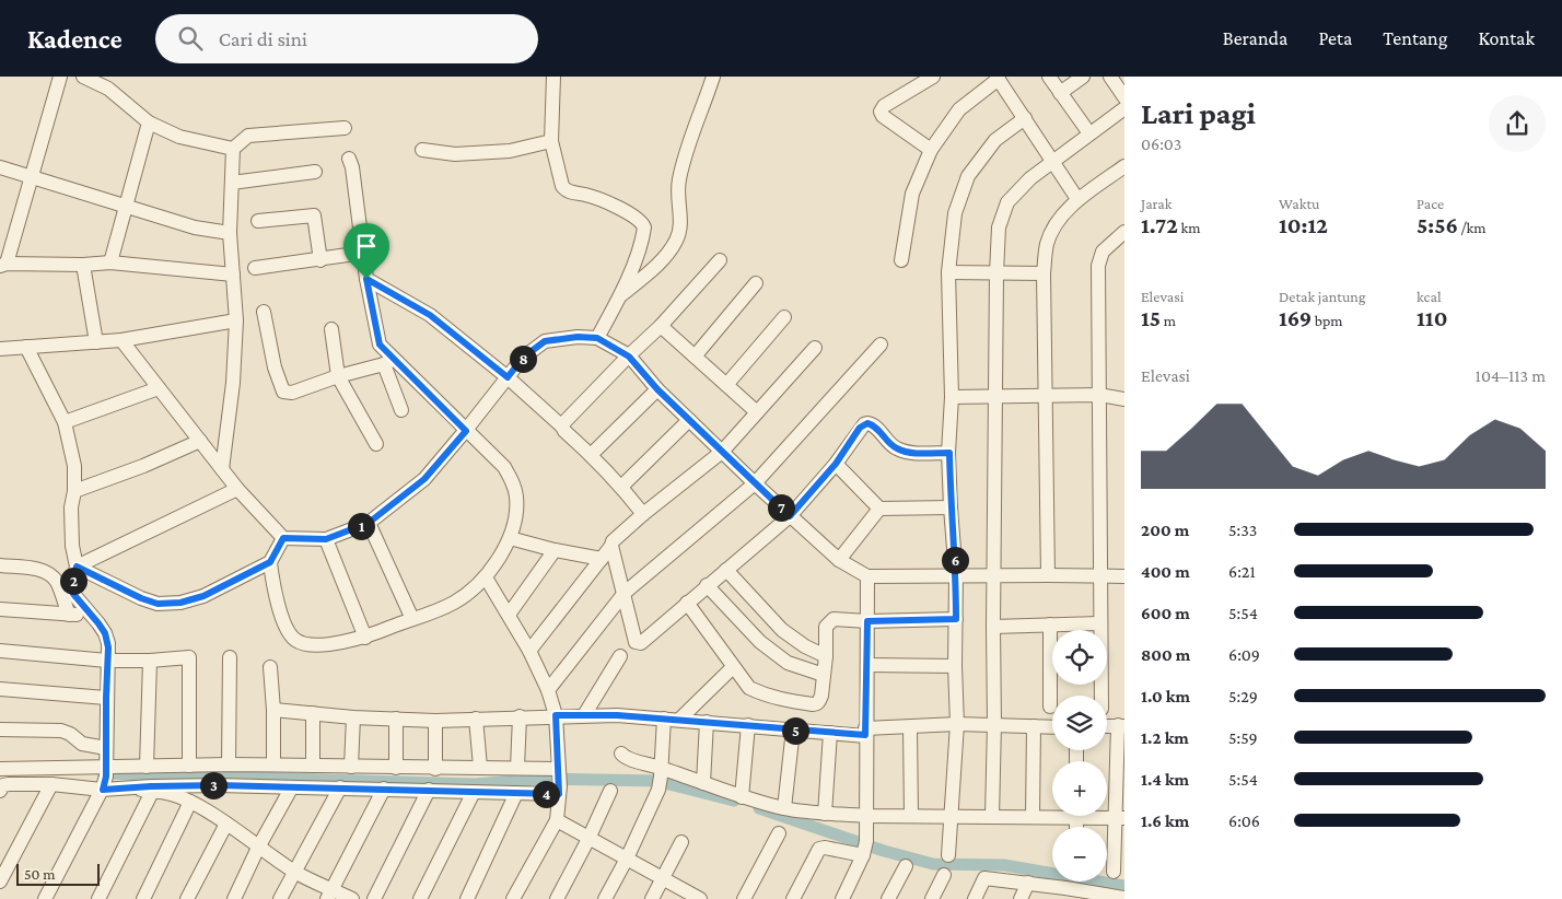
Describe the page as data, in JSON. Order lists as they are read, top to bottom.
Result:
{
  "scale_bar": "50 m",
  "page": {
    "header": "Kadence",
    "search": "Cari di sini",
    "nav": [
      "Beranda",
      "Peta",
      "Tentang",
      "Kontak"
    ],
    "heading": ["Lari pagi", "06:03"],
    "stats": [
      ["Jarak", "1.72 km"],
      ["Waktu", "10:12"],
      ["Pace", "5:56 /km"],
      ["Elevasi", "15 m"],
      ["Detak jantung", "169 bpm"],
      ["kcal", "110"]
    ],
    "pins": [
      "8",
      "7",
      "1",
      "6",
      "2",
      "5",
      "3",
      "4"
    ],
    "chart": ["Elevasi", "104–113 m"],
    "list": [
      {
        "name": "200 m",
        "note": "5:33"
      },
      {
        "name": "400 m",
        "note": "6:21"
      },
      {
        "name": "600 m",
        "note": "5:54"
      },
      {
        "name": "800 m",
        "note": "6:09"
      },
      {
        "name": "1.0 km",
        "note": "5:29"
      },
      {
        "name": "1.2 km",
        "note": "5:59"
      },
      {
        "name": "1.4 km",
        "note": "5:54"
      },
      {
        "name": "1.6 km",
        "note": "6:06"
      }
    ],
    "map_buttons": ["+", "−"],
    "scale": "50 m"
  }
}
